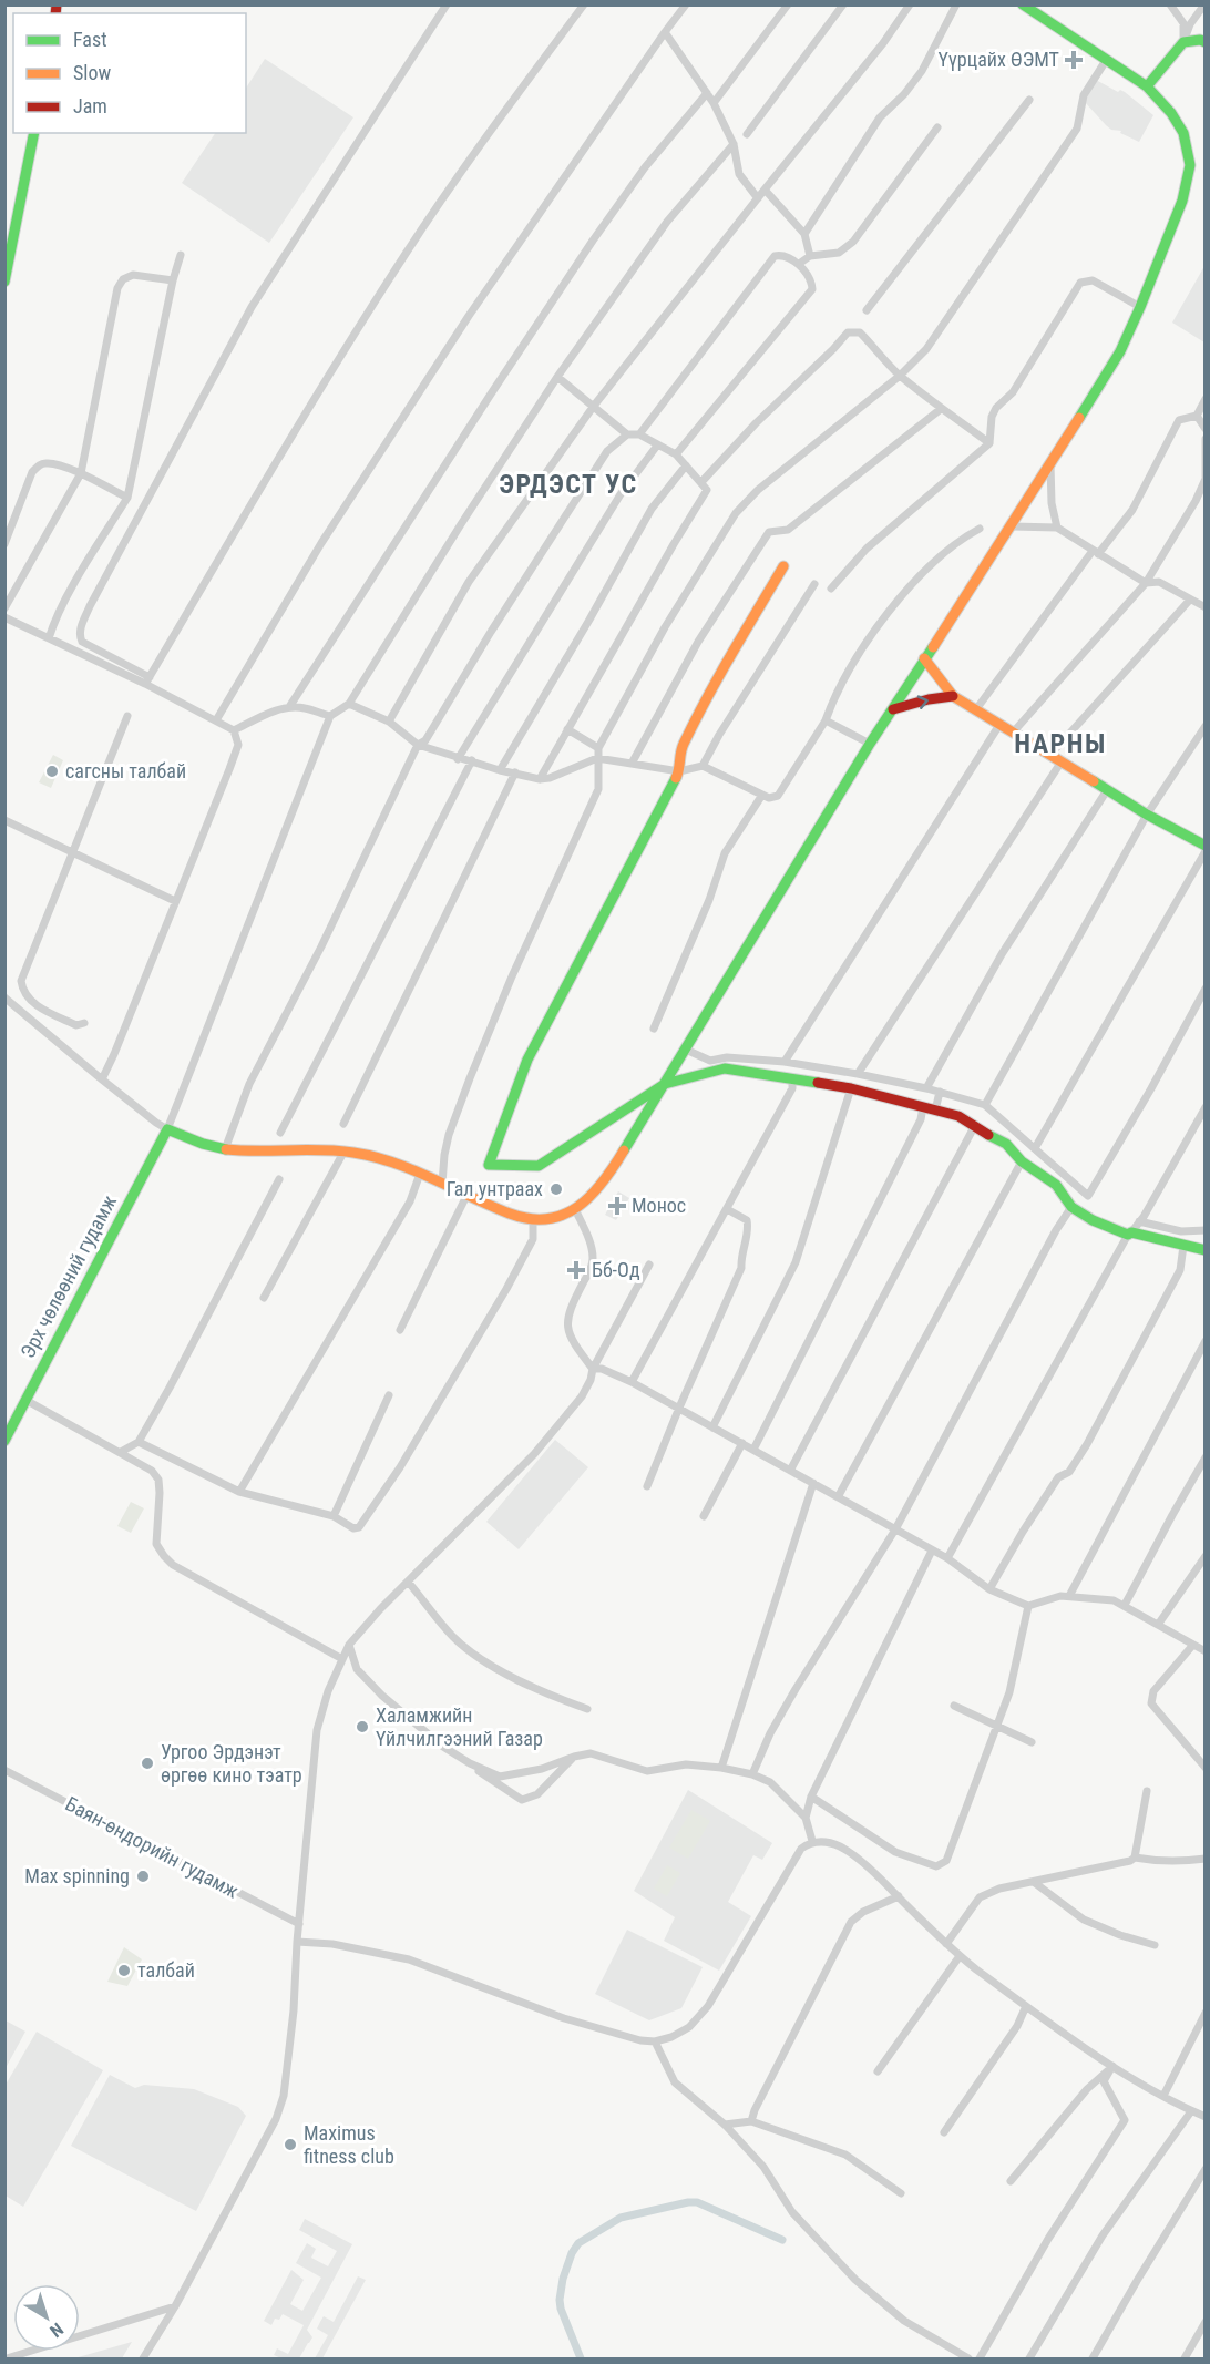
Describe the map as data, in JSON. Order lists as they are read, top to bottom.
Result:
{
  "streets": {
    "main road": ["Эрх чөлөөний гудамж"],
    "street": ["Баян-өндорийн гудамж"]
  },
  "districts": ["ЭРДЭСТ УС", "НАРНЫ"],
  "places": {
    "health": ["Үүрцайх ӨЭМТ", "Монос", "Бб-Од"],
    "other": [
      "сагсны талбай",
      "Гал унтраах",
      "Халамжийн Үйлчилгээний Газар",
      "Ургоо Эрдэнэт өргөө кино тэатр",
      "Max spinning",
      "талбай",
      "Maximus fitness club"
    ]
  },
  "legend": ["Fast", "Slow", "Jam"],
  "north": "bottom right"
}
